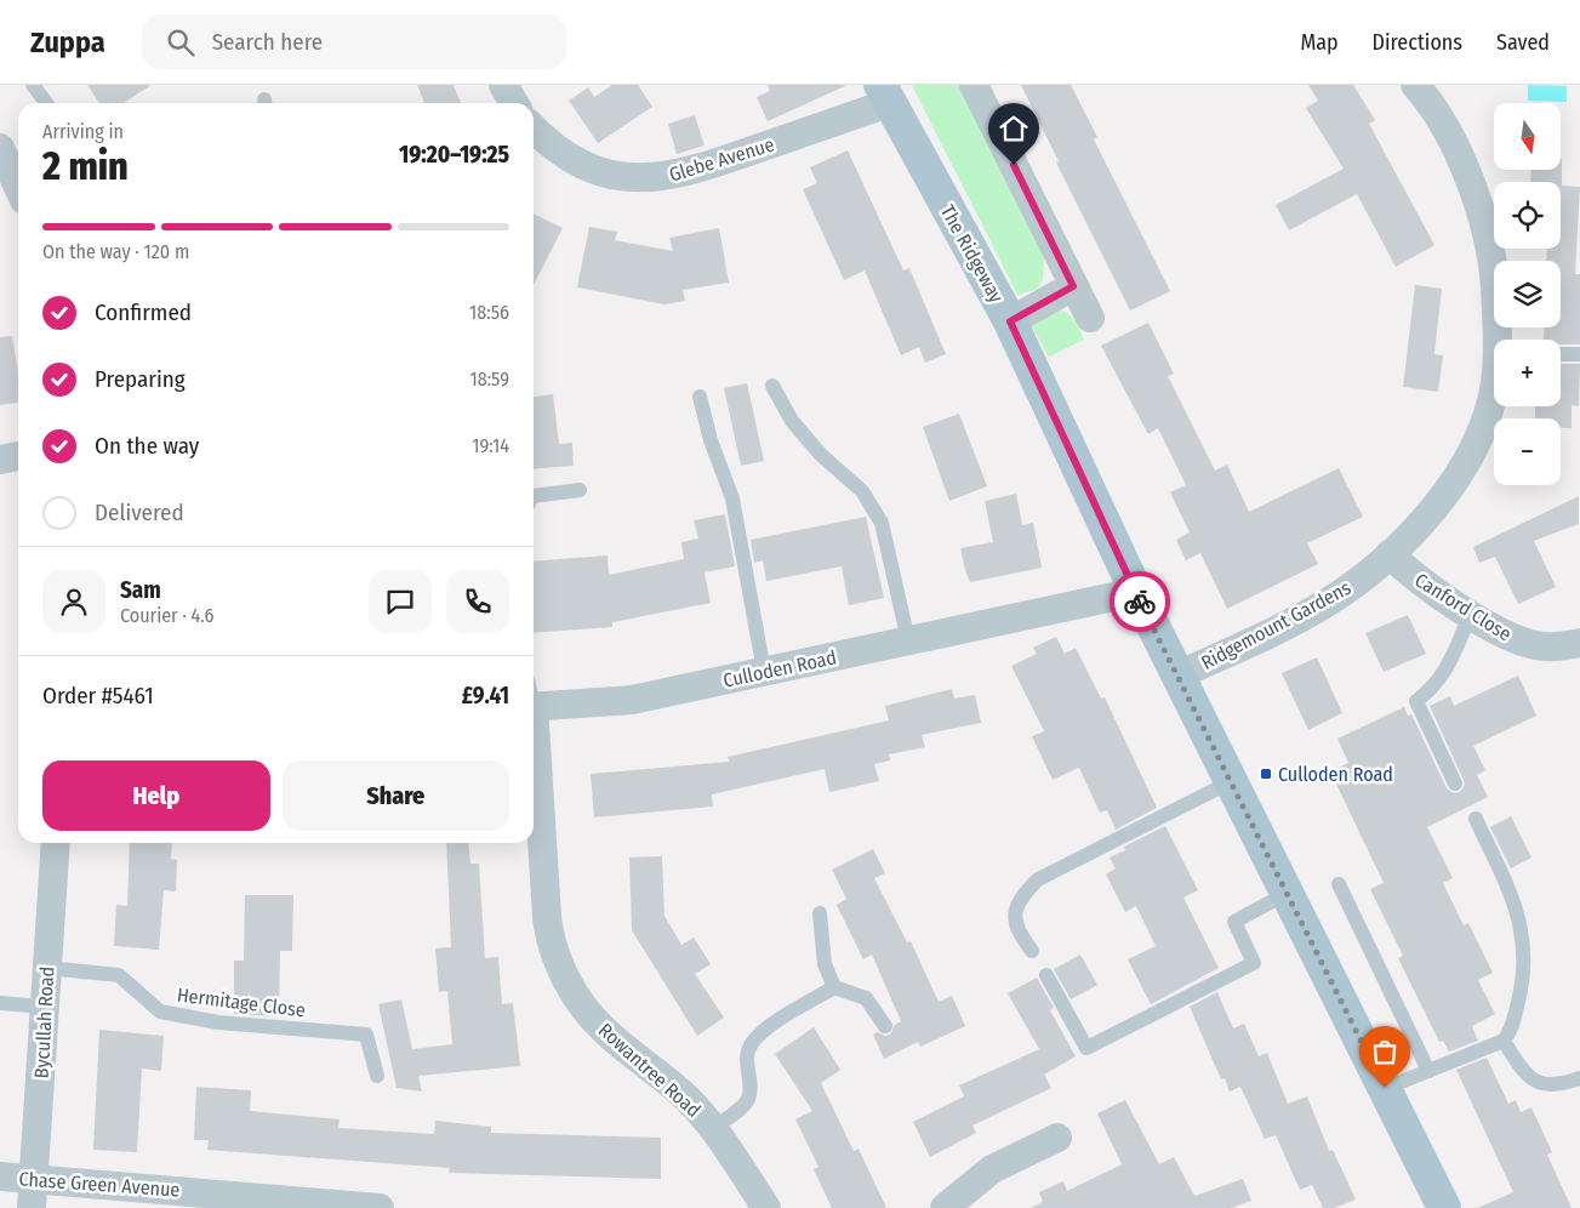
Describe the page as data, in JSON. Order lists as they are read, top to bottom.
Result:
{
  "streets": {
    "main road": ["The Ridgeway"],
    "street": [
      "Glebe Avenue",
      "Canford Close",
      "Ridgemount Gardens",
      "Culloden Road",
      "Bycullah Road",
      "Rowantree Road",
      "Chase Green Avenue"
    ],
    "lane": ["Hermitage Close"]
  },
  "crossings": [
    ["Glebe Avenue", "The Ridgeway"],
    ["The Ridgeway", "Ridgemount Gardens"],
    ["The Ridgeway", "Culloden Road"],
    ["Canford Close", "Ridgemount Gardens"],
    ["Hermitage Close", "Bycullah Road"],
    ["Bycullah Road", "Chase Green Avenue"]
  ],
  "places": {
    "transit": ["Culloden Road"]
  },
  "north": "bottom",
  "page": {
    "header": "Zuppa",
    "search": "Search here",
    "nav": ["Map", "Directions", "Saved"],
    "map_buttons": ["+", "−"],
    "heading": ["2 min", "Arriving in", "19:20–19:25"],
    "panel": [
      "Sam",
      "Courier · 4.6",
      "Order #5461",
      "£9.41"
    ],
    "bar": "On the way · 120 m",
    "list": [
      ["Confirmed", "18:56"],
      ["Preparing", "18:59"],
      ["On the way", "19:14"],
      "Delivered"
    ],
    "buttons": ["Help", "Share"]
  }
}
